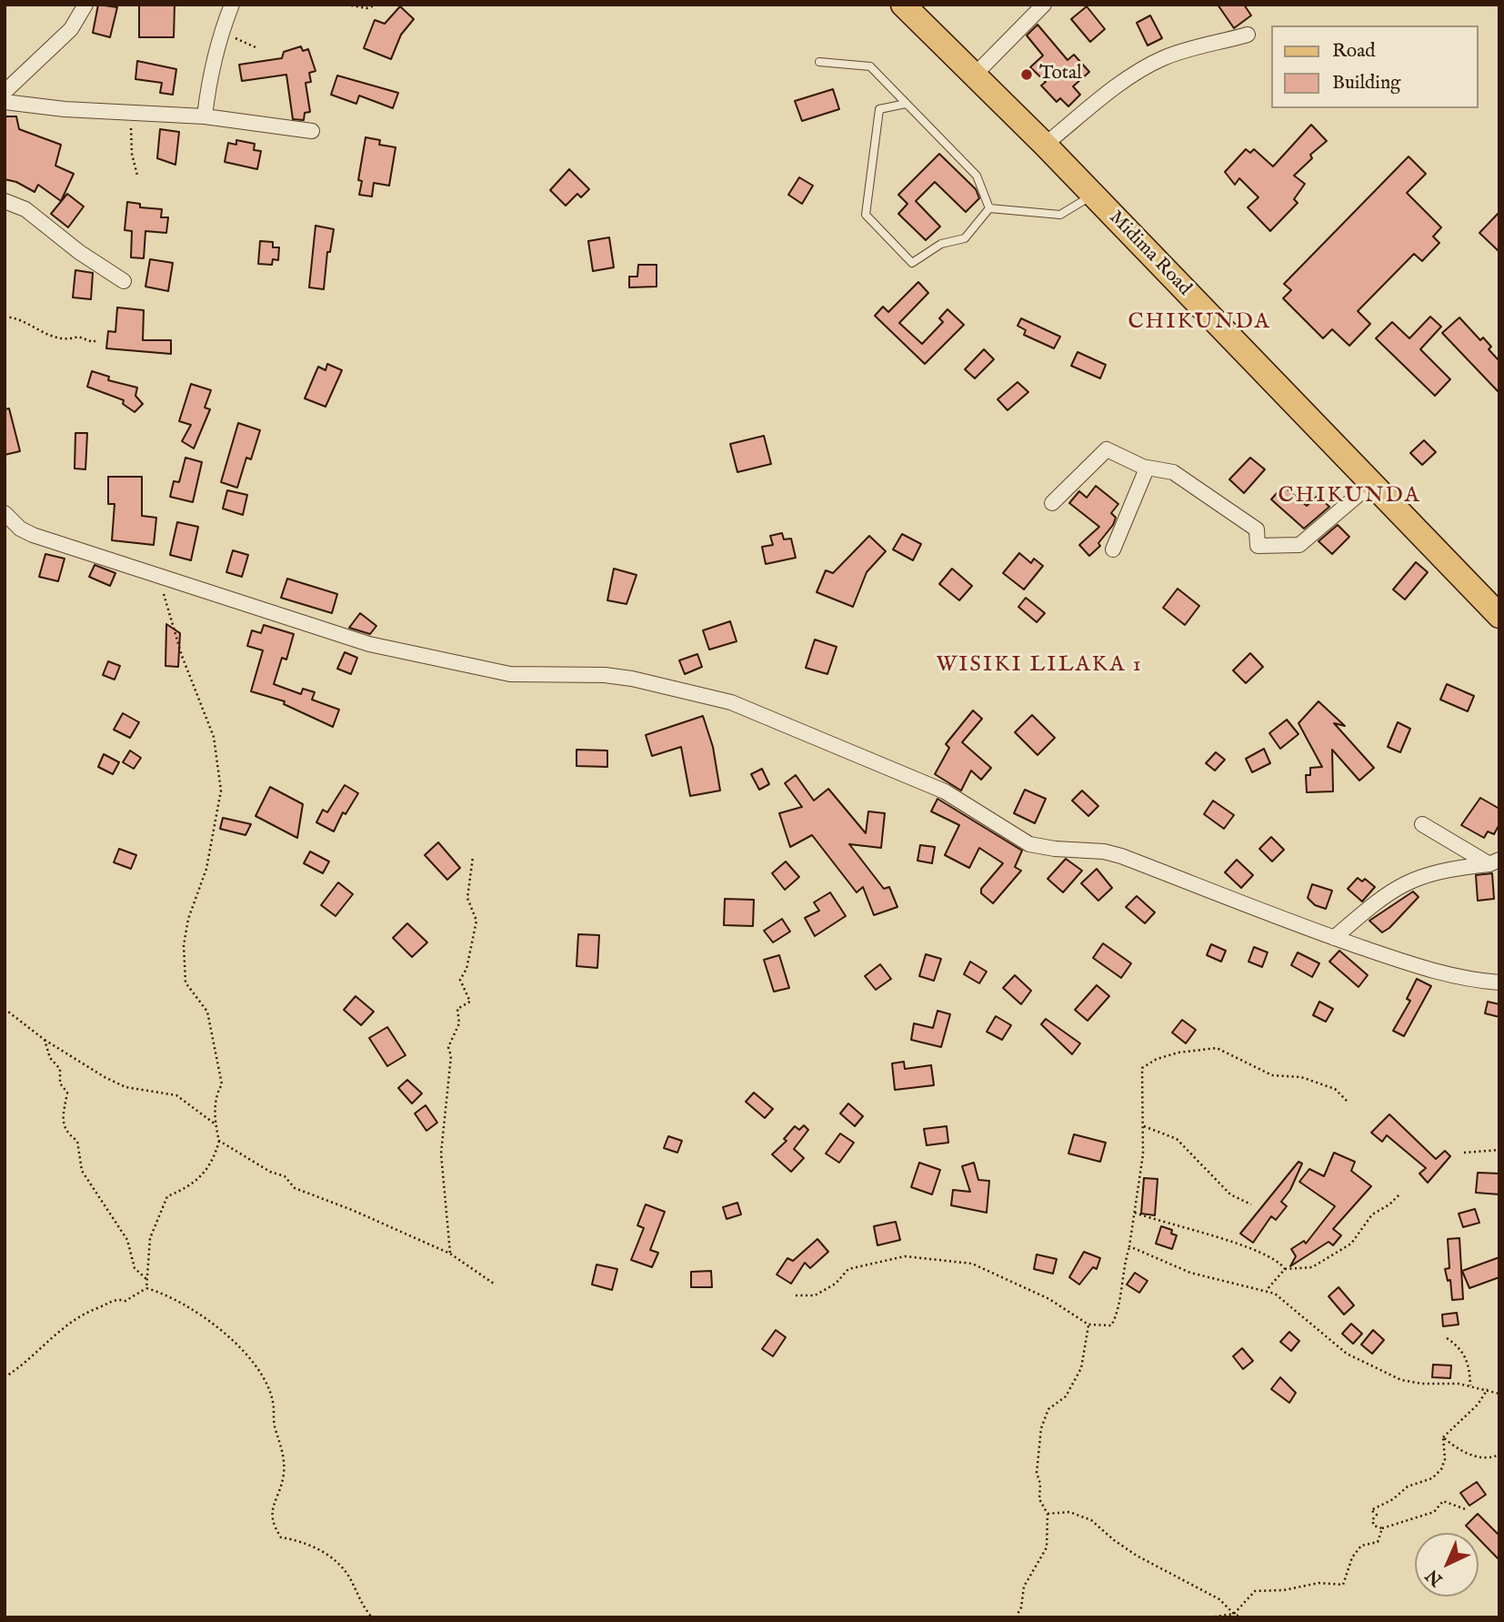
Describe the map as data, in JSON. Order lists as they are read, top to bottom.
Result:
{
  "streets": {
    "main road": ["Midima Road"]
  },
  "districts": ["CHIKUNDA", "CHIKUNDA", "WISIKI LILAKA 1"],
  "places": ["Total"],
  "legend": ["Road", "Building"],
  "north": "bottom left"
}
